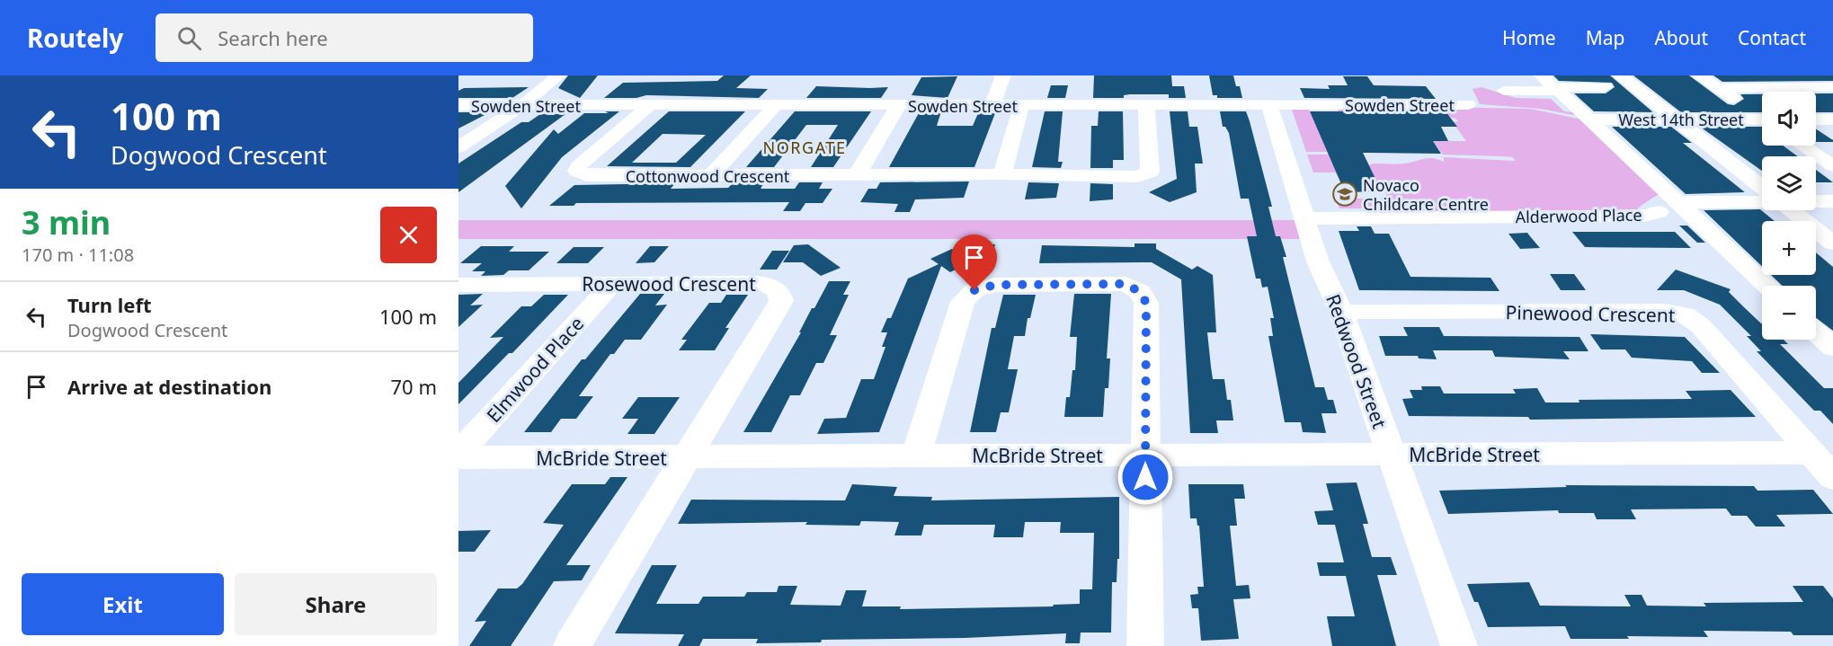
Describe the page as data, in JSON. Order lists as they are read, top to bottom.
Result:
{
  "streets": {
    "street": [
      "Sowden Street",
      "West 14th Street",
      "Cottonwood Crescent",
      "Alderwood Place",
      "Rosewood Crescent",
      "Pinewood Crescent",
      "Redwood Street",
      "Elmwood Place",
      "McBride Street"
    ]
  },
  "crossings": [
    ["Sowden Street", "Cottonwood Crescent"],
    ["Sowden Street", "Redwood Street"],
    ["Alderwood Place", "Redwood Street"],
    ["Rosewood Crescent", "Elmwood Place"],
    ["Rosewood Crescent", "McBride Street"],
    ["Pinewood Crescent", "Redwood Street"],
    ["Pinewood Crescent", "McBride Street"],
    ["Redwood Street", "McBride Street"]
  ],
  "districts": ["NORGATE"],
  "places": {
    "school or university": ["Novaco Childcare Centre"]
  },
  "page": {
    "header": "Routely",
    "search": "Search here",
    "nav": [
      "Home",
      "Map",
      "About",
      "Contact"
    ],
    "turn": ["100 m", "Dogwood Crescent"],
    "map_buttons": ["+", "−"],
    "heading": ["3 min", "170 m · 11:08"],
    "list": [
      {
        "name": "Turn left",
        "note": "Dogwood Crescent",
        "value": "100 m"
      },
      {
        "name": "Arrive at destination",
        "value": "70 m"
      }
    ],
    "buttons": ["Exit", "Share"]
  }
}
